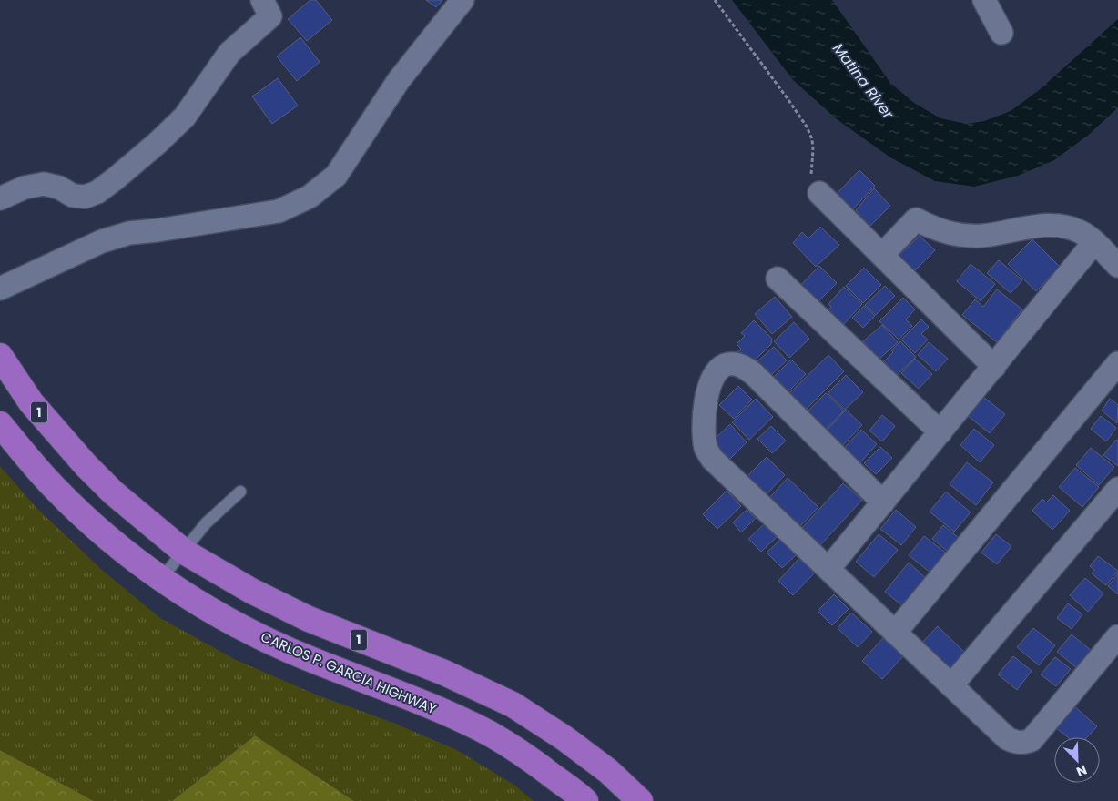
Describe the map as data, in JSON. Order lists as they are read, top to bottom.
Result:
{
  "streets": {
    "highway": ["1", "CARLOS P. GARCIA HIGHWAY"]
  },
  "water": ["Matina River"],
  "north": "bottom right"
}
